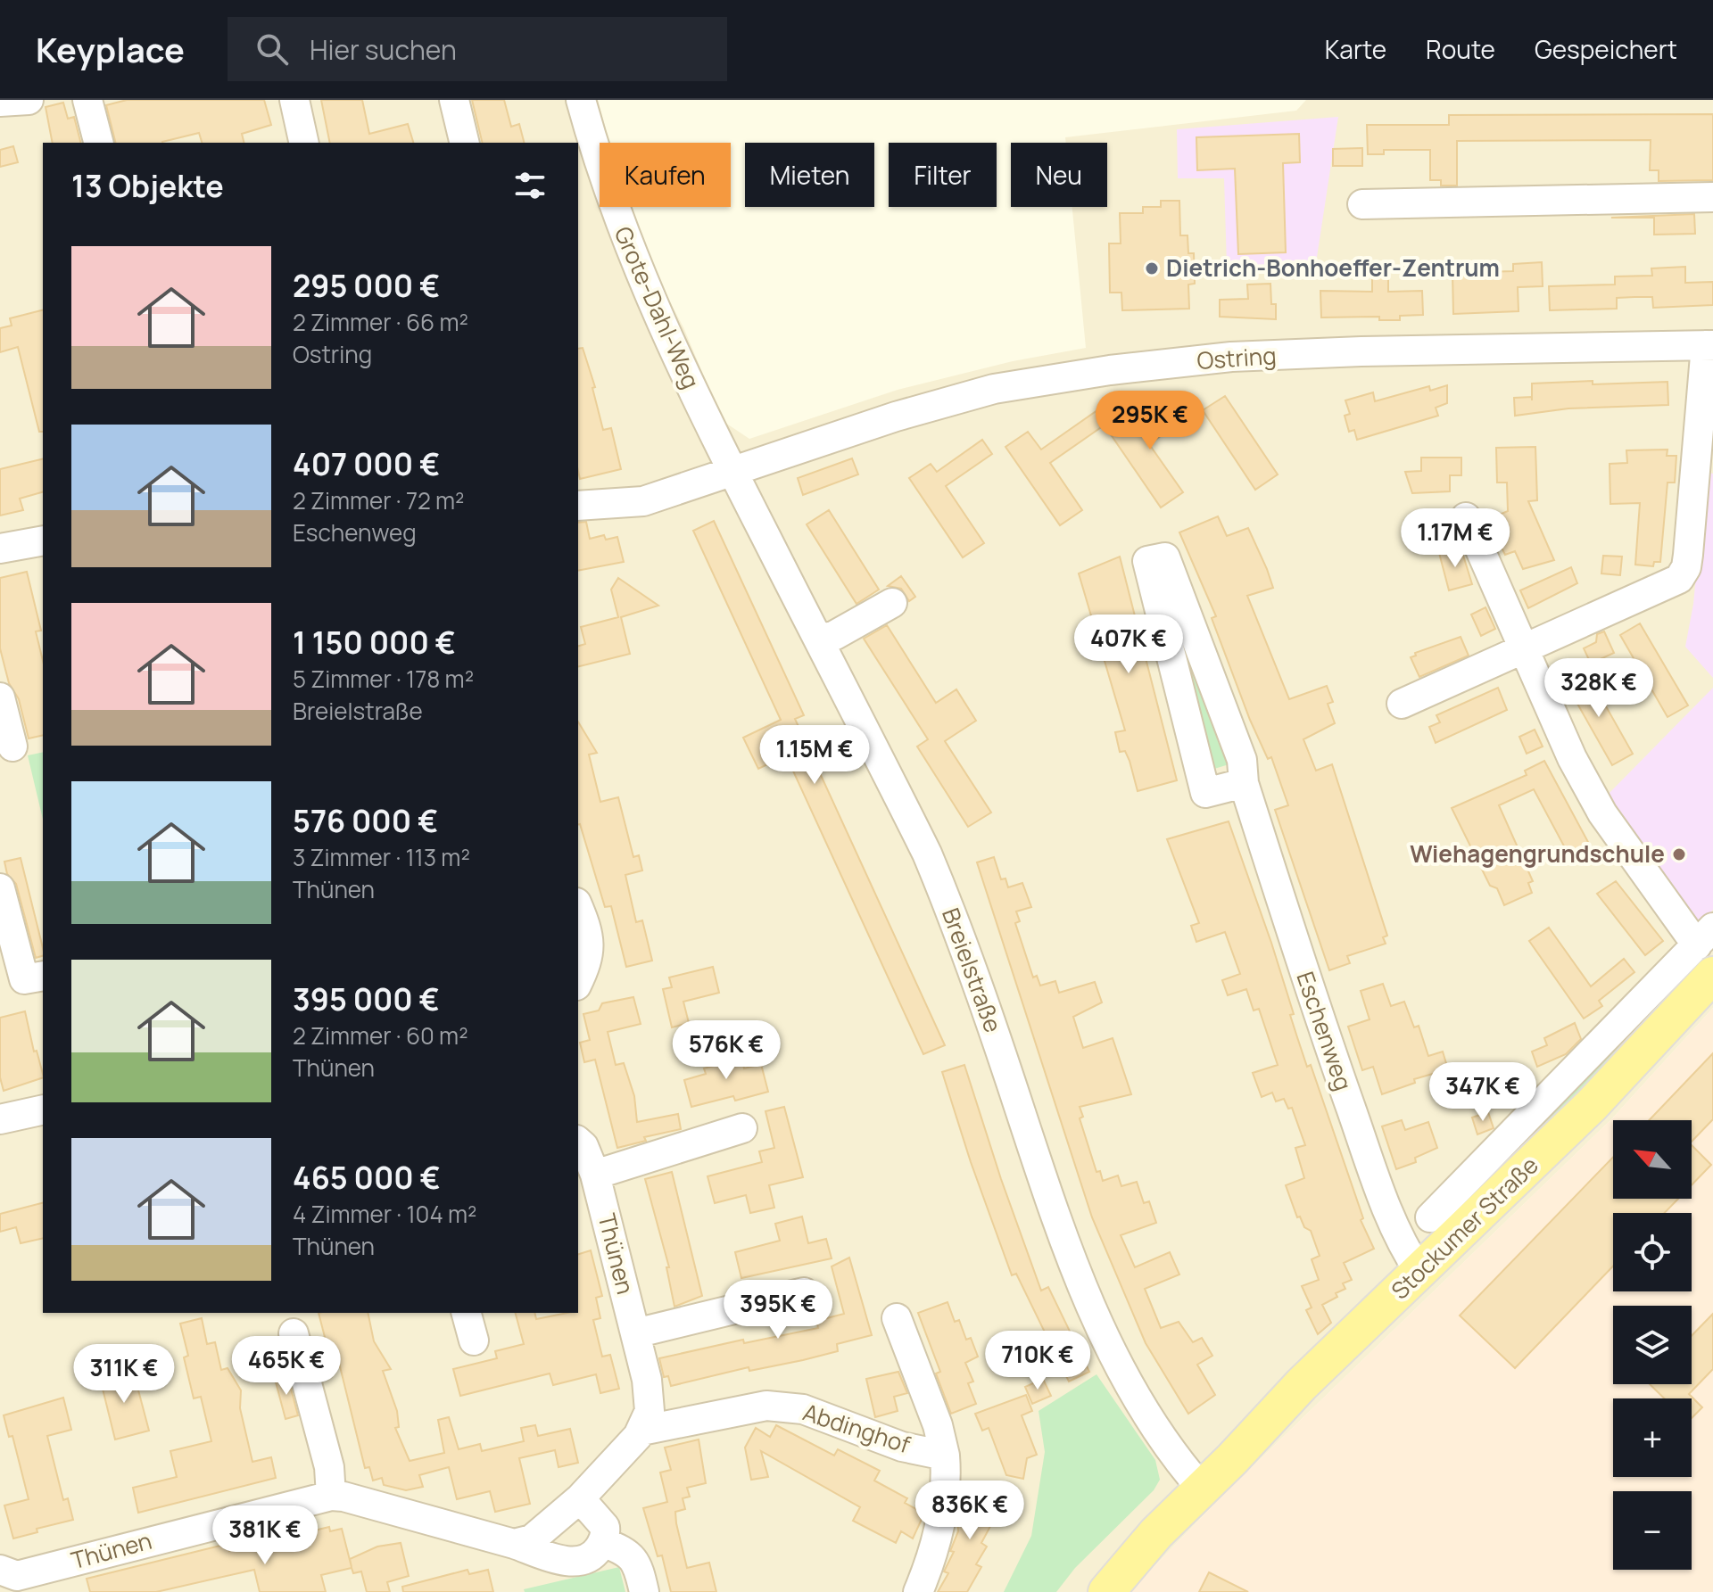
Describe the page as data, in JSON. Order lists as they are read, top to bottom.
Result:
{
  "streets": {
    "main road": ["Stockumer Straße"],
    "street": [
      "Grote-Dahl-Weg",
      "Ostring",
      "Breielstraße",
      "Eschenweg",
      "Thünen",
      "Abdinghof"
    ]
  },
  "crossings": [
    ["Grote-Dahl-Weg", "Ostring"],
    ["Grote-Dahl-Weg", "Breielstraße"],
    ["Ostring", "Breielstraße"],
    ["Breielstraße", "Stockumer Straße"],
    ["Eschenweg", "Stockumer Straße"],
    ["Thünen", "Abdinghof"]
  ],
  "places": ["Dietrich-Bonhoeffer-Zentrum", "Wiehagengrundschule"],
  "north": "top left",
  "page": {
    "header": "Keyplace",
    "search": "Hier suchen",
    "nav": ["Karte", "Route", "Gespeichert"],
    "chip": [
      "Kaufen",
      "Mieten",
      "Filter",
      "Neu"
    ],
    "heading": "13 Objekte",
    "list": [
      {
        "name": "295 000 €",
        "note": "2 Zimmer · 66 m² · Ostring"
      },
      {
        "name": "407 000 €",
        "note": "2 Zimmer · 72 m² · Eschenweg"
      },
      {
        "name": "1 150 000 €",
        "note": "5 Zimmer · 178 m² · Breielstraße"
      },
      {
        "name": "576 000 €",
        "note": "3 Zimmer · 113 m² · Thünen"
      },
      {
        "name": "395 000 €",
        "note": "2 Zimmer · 60 m² · Thünen"
      },
      {
        "name": "465 000 €",
        "note": "4 Zimmer · 104 m² · Thünen"
      }
    ],
    "price": [
      "295K €",
      "1.17M €",
      "407K €",
      "328K €",
      "1.15M €",
      "576K €",
      "347K €",
      "395K €",
      "710K €",
      "465K €",
      "311K €",
      "836K €",
      "381K €"
    ],
    "map_buttons": ["+", "−"]
  }
}
